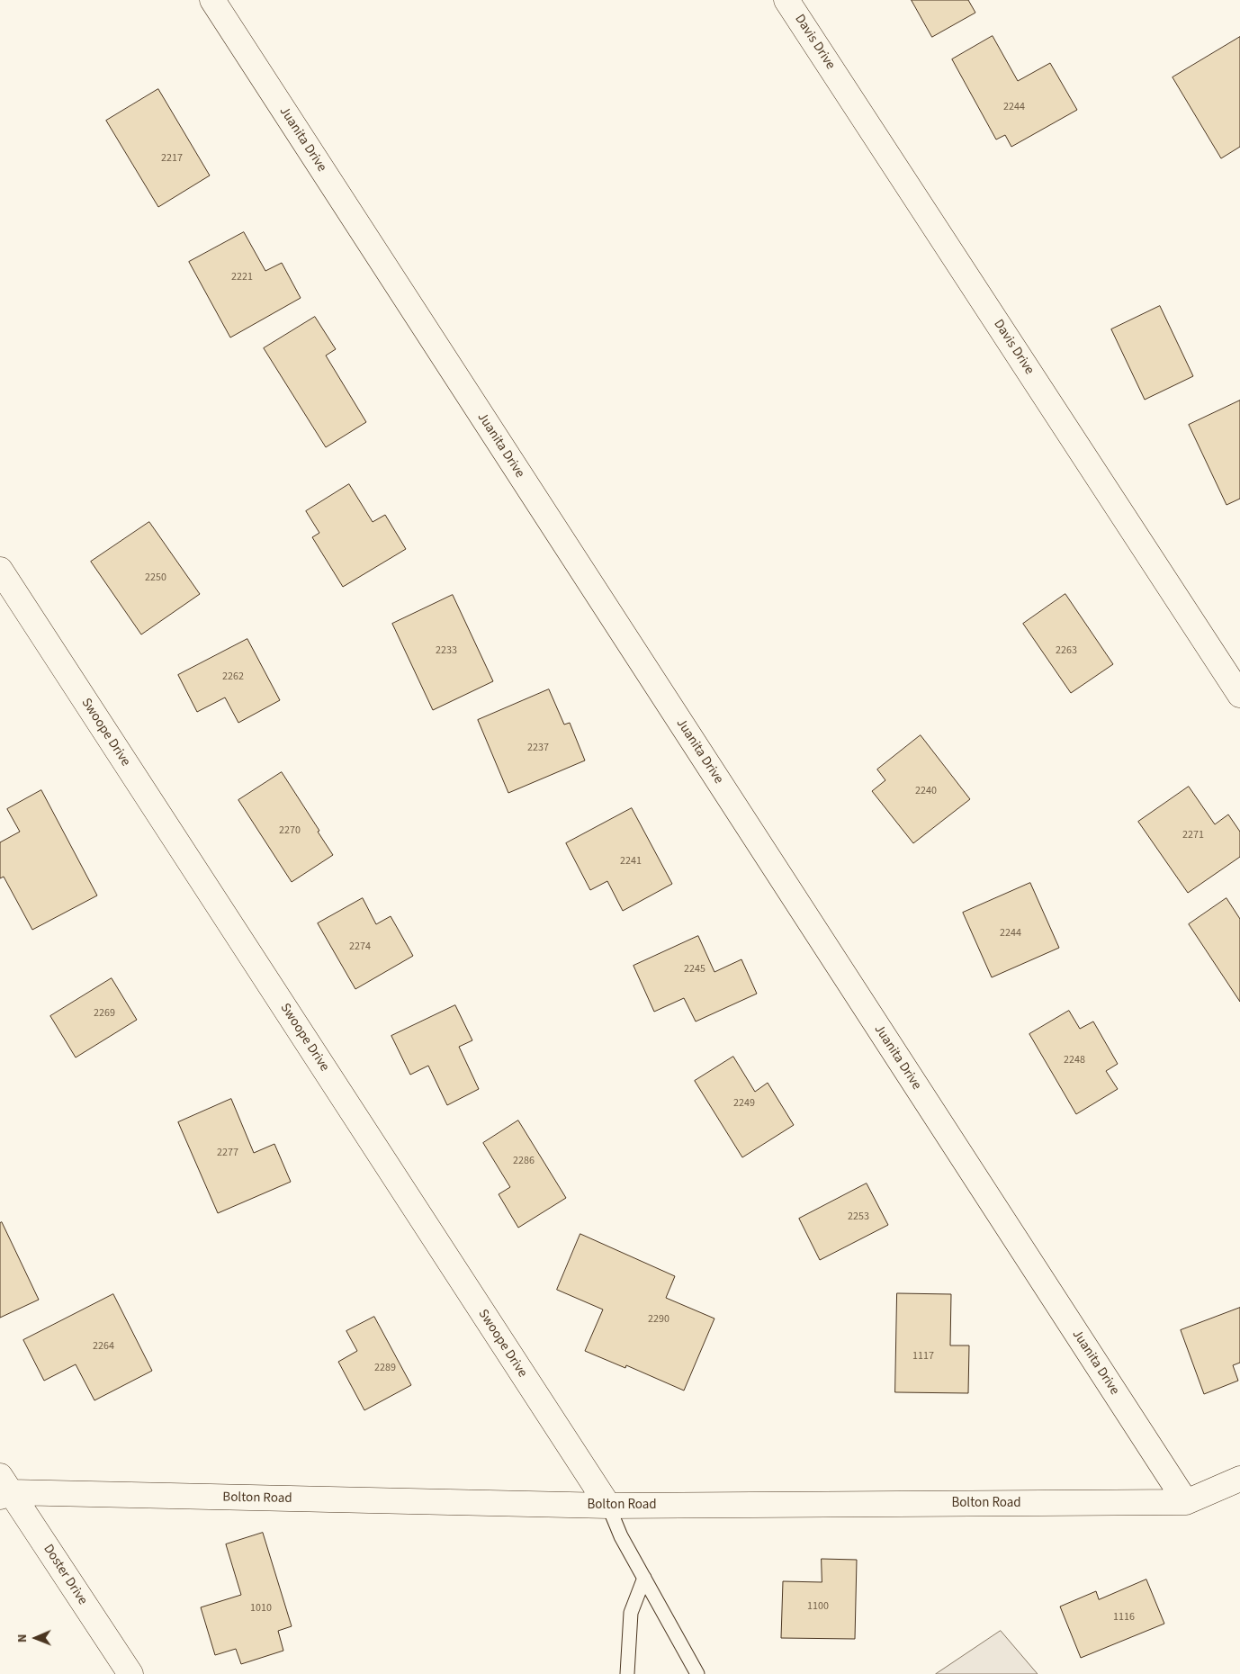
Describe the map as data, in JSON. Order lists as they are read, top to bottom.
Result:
{
  "streets": {
    "street": [
      "Davis Drive",
      "Juanita Drive",
      "Swoope Drive",
      "Bolton Road",
      "Doster Drive"
    ]
  },
  "crossings": [
    ["Juanita Drive", "Bolton Road"],
    ["Swoope Drive", "Bolton Road"],
    ["Bolton Road", "Doster Drive"]
  ],
  "house_numbers": [
    "2244",
    "2217",
    "2221",
    "2250",
    "2233",
    "2263",
    "2262",
    "2237",
    "2240",
    "2270",
    "2271",
    "2241",
    "2244",
    "2274",
    "2245",
    "2269",
    "2248",
    "2249",
    "2277",
    "2286",
    "2253",
    "2290",
    "2264",
    "1117",
    "2289",
    "1100",
    "1010",
    "1116"
  ],
  "north": "left"
}
